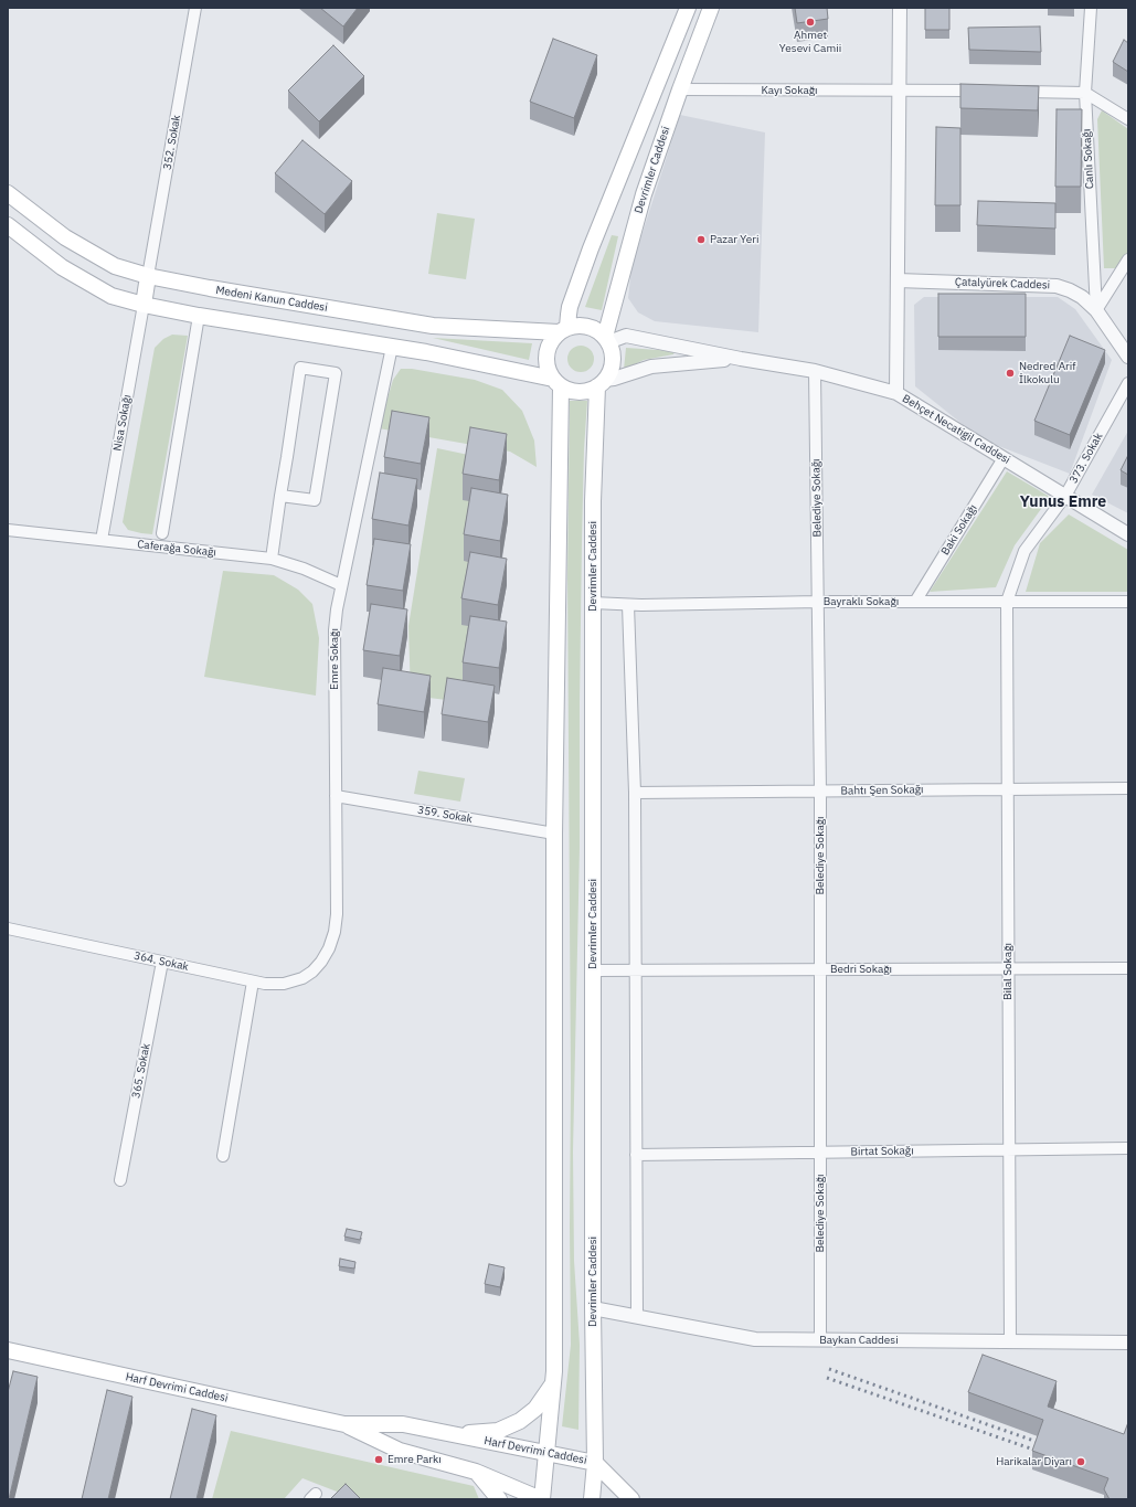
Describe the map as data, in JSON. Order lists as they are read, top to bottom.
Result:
{
  "streets": {
    "main road": ["Devrimler Caddesi", "Medeni Kanun Caddesi", "Harf Devrimi Caddesi"],
    "street": [
      "Kayı Sokağı",
      "352. Sokak",
      "Canlı Sokağı",
      "Çatalyürek Caddesi",
      "Nisa Sokağı",
      "Behçet Necatigil Caddesi",
      "373. Sokak",
      "Belediye Sokağı",
      "Baki Sokağı",
      "Caferağa Sokağı",
      "Bayraklı Sokağı",
      "Emre Sokağı",
      "Bahtı Şen Sokağı",
      "359. Sokak",
      "364. Sokak",
      "Bedri Sokağı",
      "Bilal Sokağı",
      "365. Sokak",
      "Birtat Sokağı",
      "Baykan Caddesi"
    ]
  },
  "crossings": [
    ["Kayı Sokağı", "Devrimler Caddesi"],
    ["352. Sokak", "Medeni Kanun Caddesi"],
    ["Canlı Sokağı", "Çatalyürek Caddesi"],
    ["Devrimler Caddesi", "Medeni Kanun Caddesi"],
    ["Devrimler Caddesi", "Behçet Necatigil Caddesi"],
    ["Devrimler Caddesi", "Bayraklı Sokağı"],
    ["Devrimler Caddesi", "Bedri Sokağı"],
    ["Devrimler Caddesi", "Baykan Caddesi"],
    ["Devrimler Caddesi", "Harf Devrimi Caddesi"],
    ["Medeni Kanun Caddesi", "Behçet Necatigil Caddesi"],
    ["Nisa Sokağı", "Caferağa Sokağı"],
    ["Behçet Necatigil Caddesi", "373. Sokak"],
    ["Behçet Necatigil Caddesi", "Belediye Sokağı"],
    ["Behçet Necatigil Caddesi", "Baki Sokağı"],
    ["373. Sokak", "Bayraklı Sokağı"],
    ["373. Sokak", "Bilal Sokağı"],
    ["Belediye Sokağı", "Bayraklı Sokağı"],
    ["Belediye Sokağı", "Bahtı Şen Sokağı"],
    ["Belediye Sokağı", "Bedri Sokağı"],
    ["Belediye Sokağı", "Birtat Sokağı"],
    ["Belediye Sokağı", "Baykan Caddesi"],
    ["Baki Sokağı", "Bayraklı Sokağı"],
    ["Caferağa Sokağı", "Emre Sokağı"],
    ["Bayraklı Sokağı", "Bilal Sokağı"],
    ["Emre Sokağı", "359. Sokak"],
    ["Emre Sokağı", "364. Sokak"],
    ["Bahtı Şen Sokağı", "Bilal Sokağı"],
    ["364. Sokak", "365. Sokak"],
    ["Bedri Sokağı", "Bilal Sokağı"],
    ["Bilal Sokağı", "Birtat Sokağı"],
    ["Bilal Sokağı", "Baykan Caddesi"]
  ],
  "districts": ["Yunus Emre"],
  "places": [
    "Ahmet Yesevi Camii",
    "Pazar Yeri",
    "Nedred Arif İlkokulu",
    "Emre Parkı",
    "Harikalar Diyarı"
  ]
}
